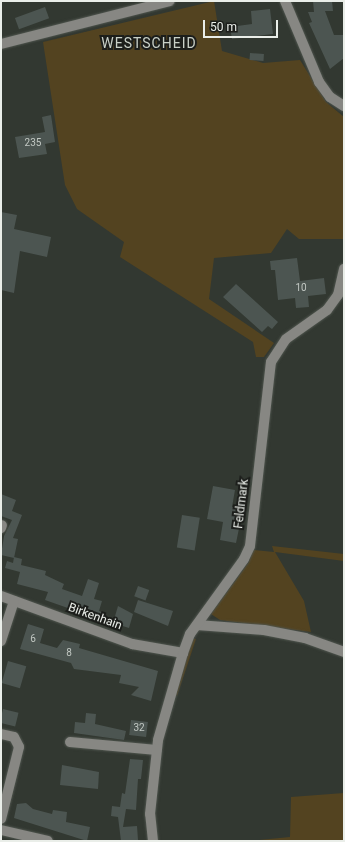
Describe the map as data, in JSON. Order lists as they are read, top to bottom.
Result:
{
  "streets": {
    "street": ["Feldmark", "Birkenhain"]
  },
  "crossings": [
    ["Feldmark", "Birkenhain"]
  ],
  "districts": ["WESTSCHEID"],
  "house_numbers": [
    "235",
    "10",
    "6",
    "8",
    "32"
  ],
  "scale_bar": "50 m"
}
